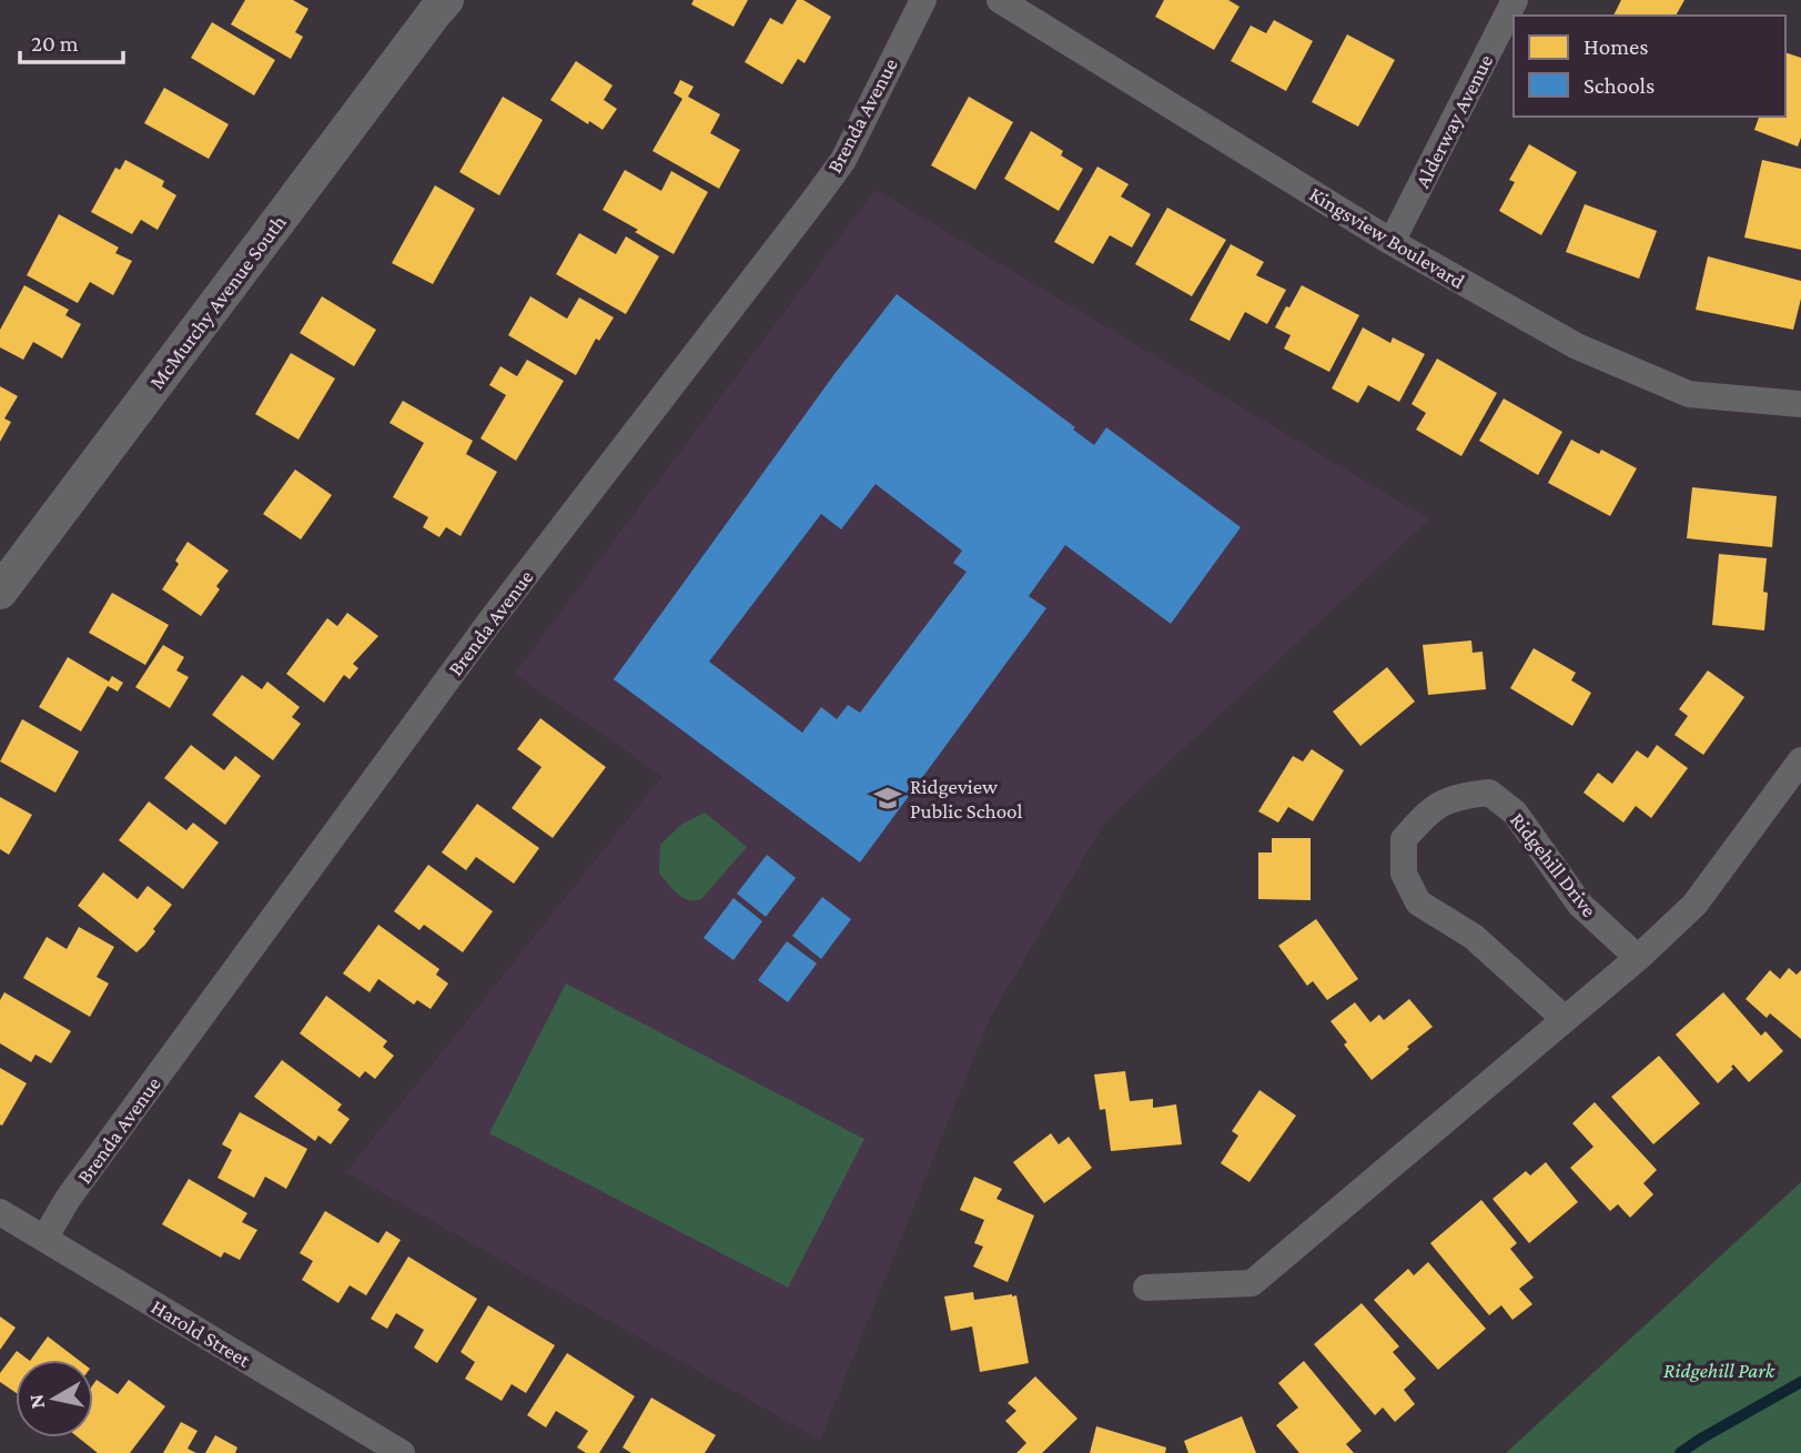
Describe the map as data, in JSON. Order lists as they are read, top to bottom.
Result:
{
  "streets": {
    "street": [
      "Brenda Avenue",
      "Alderway Avenue",
      "Kingsview Boulevard",
      "McMurchy Avenue South",
      "Ridgehill Drive",
      "Harold Street"
    ]
  },
  "crossings": [
    ["Brenda Avenue", "Harold Street"],
    ["Alderway Avenue", "Kingsview Boulevard"]
  ],
  "parks": ["Ridgehill Park"],
  "places": {
    "school or university": ["Ridgeview Public School"]
  },
  "legend": ["Homes", "Schools"],
  "scale_bar": "20 m",
  "north": "left"
}
